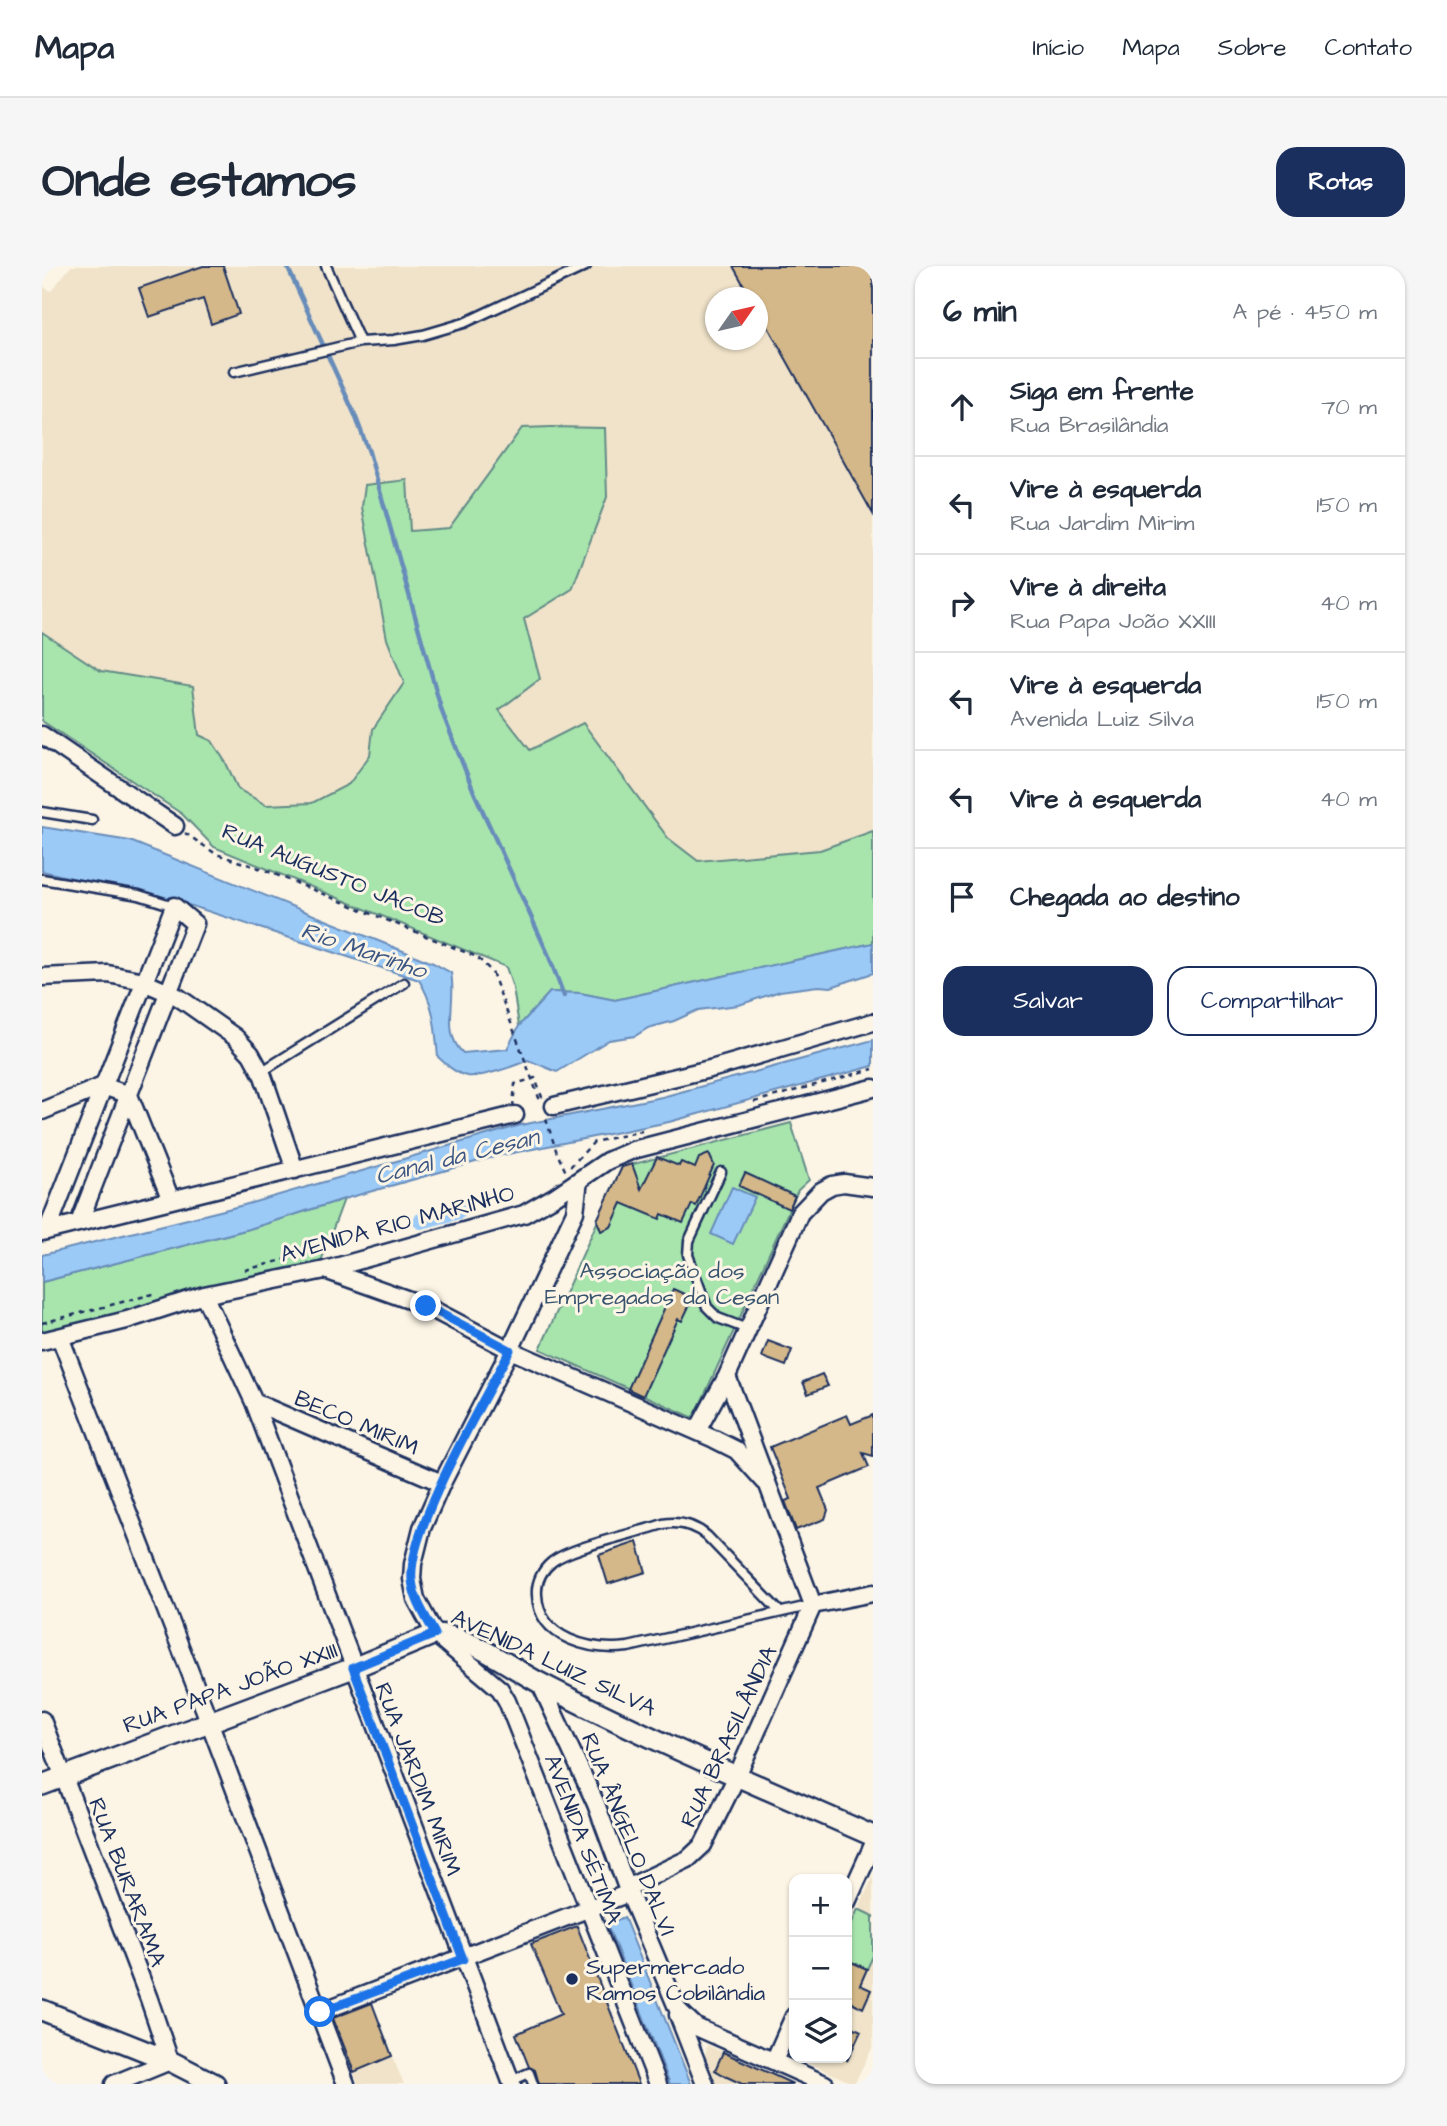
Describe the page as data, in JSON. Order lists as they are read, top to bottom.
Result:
{
  "streets": {
    "street": [
      "AVENIDA RIO MARINHO",
      "BECO MIRIM",
      "AVENIDA LUIZ SILVA",
      "RUA PAPA JOÃO XXIII",
      "RUA BRASILÂNDIA",
      "RUA JARDIM MIRIM",
      "RUA ÂNGELO DALVI",
      "AVENIDA SÉTIMA",
      "RUA BURARAMA"
    ],
    "path": ["RUA AUGUSTO JACOB"]
  },
  "crossings": [
    ["RUA AUGUSTO JACOB", "AVENIDA RIO MARINHO"],
    ["RUA AUGUSTO JACOB", "AVENIDA LUIZ SILVA"],
    ["AVENIDA RIO MARINHO", "AVENIDA LUIZ SILVA"],
    ["AVENIDA RIO MARINHO", "RUA JARDIM MIRIM"],
    ["BECO MIRIM", "AVENIDA LUIZ SILVA"],
    ["BECO MIRIM", "RUA JARDIM MIRIM"],
    ["AVENIDA LUIZ SILVA", "RUA PAPA JOÃO XXIII"],
    ["AVENIDA LUIZ SILVA", "RUA BRASILÂNDIA"],
    ["AVENIDA LUIZ SILVA", "RUA ÂNGELO DALVI"],
    ["AVENIDA LUIZ SILVA", "AVENIDA SÉTIMA"],
    ["RUA PAPA JOÃO XXIII", "RUA JARDIM MIRIM"],
    ["RUA PAPA JOÃO XXIII", "AVENIDA SÉTIMA"],
    ["RUA PAPA JOÃO XXIII", "RUA BURARAMA"],
    ["RUA BRASILÂNDIA", "RUA JARDIM MIRIM"],
    ["RUA BRASILÂNDIA", "RUA ÂNGELO DALVI"],
    ["RUA BRASILÂNDIA", "AVENIDA SÉTIMA"]
  ],
  "water": ["Rio Marinho", "Canal da Cesan"],
  "parks": ["Associação dos Empregados da Cesan"],
  "places": ["Supermercado Ramos Cobilândia"],
  "north": "top right",
  "page": {
    "header": "Mapa",
    "nav": [
      "Início",
      "Mapa",
      "Sobre",
      "Contato"
    ],
    "buttons": [
      "Rotas",
      ["Salvar", "Compartilhar"]
    ],
    "title": "Onde estamos",
    "heading": ["6 min", "A pé · 450 m"],
    "list": [
      ["Siga em frente", "Rua Brasilândia", "70 m"],
      ["Vire à esquerda", "Rua Jardim Mirim", "150 m"],
      ["Vire à direita", "Rua Papa João XXIII", "40 m"],
      ["Vire à esquerda", "Avenida Luiz Silva", "150 m"],
      ["Vire à esquerda", "40 m"],
      "Chegada ao destino"
    ],
    "map_buttons": ["+", "−"]
  }
}
